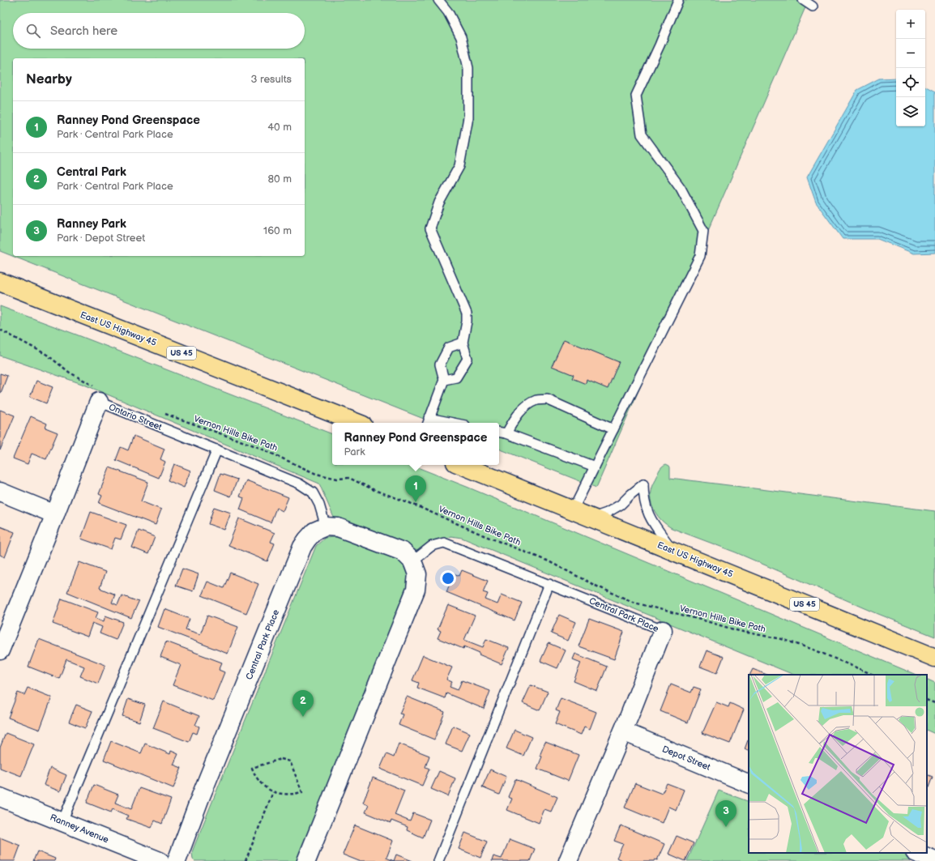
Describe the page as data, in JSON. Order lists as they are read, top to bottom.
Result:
{
  "streets": {
    "main road": ["East US Highway 45", "US 45"],
    "street": [
      "Ontario Street",
      "Central Park Place",
      "Depot Street",
      "Ranney Avenue"
    ],
    "path": ["Vernon Hills Bike Path"]
  },
  "crossings": [
    ["Ontario Street", "Central Park Place"],
    ["Central Park Place", "Depot Street"]
  ],
  "page": {
    "map_buttons": ["+", "−"],
    "search": "Search here",
    "heading": ["Nearby", "3 results"],
    "list": [
      {
        "mark": "1",
        "name": "Ranney Pond Greenspace",
        "note": "Park · Central Park Place",
        "value": "40 m"
      },
      {
        "mark": "2",
        "name": "Central Park",
        "note": "Park · Central Park Place",
        "value": "80 m"
      },
      {
        "mark": "3",
        "name": "Ranney Park",
        "note": "Park · Depot Street",
        "value": "160 m"
      }
    ],
    "popup": ["Ranney Pond Greenspace", "Park"],
    "pins": ["1", "2", "3"]
  }
}
